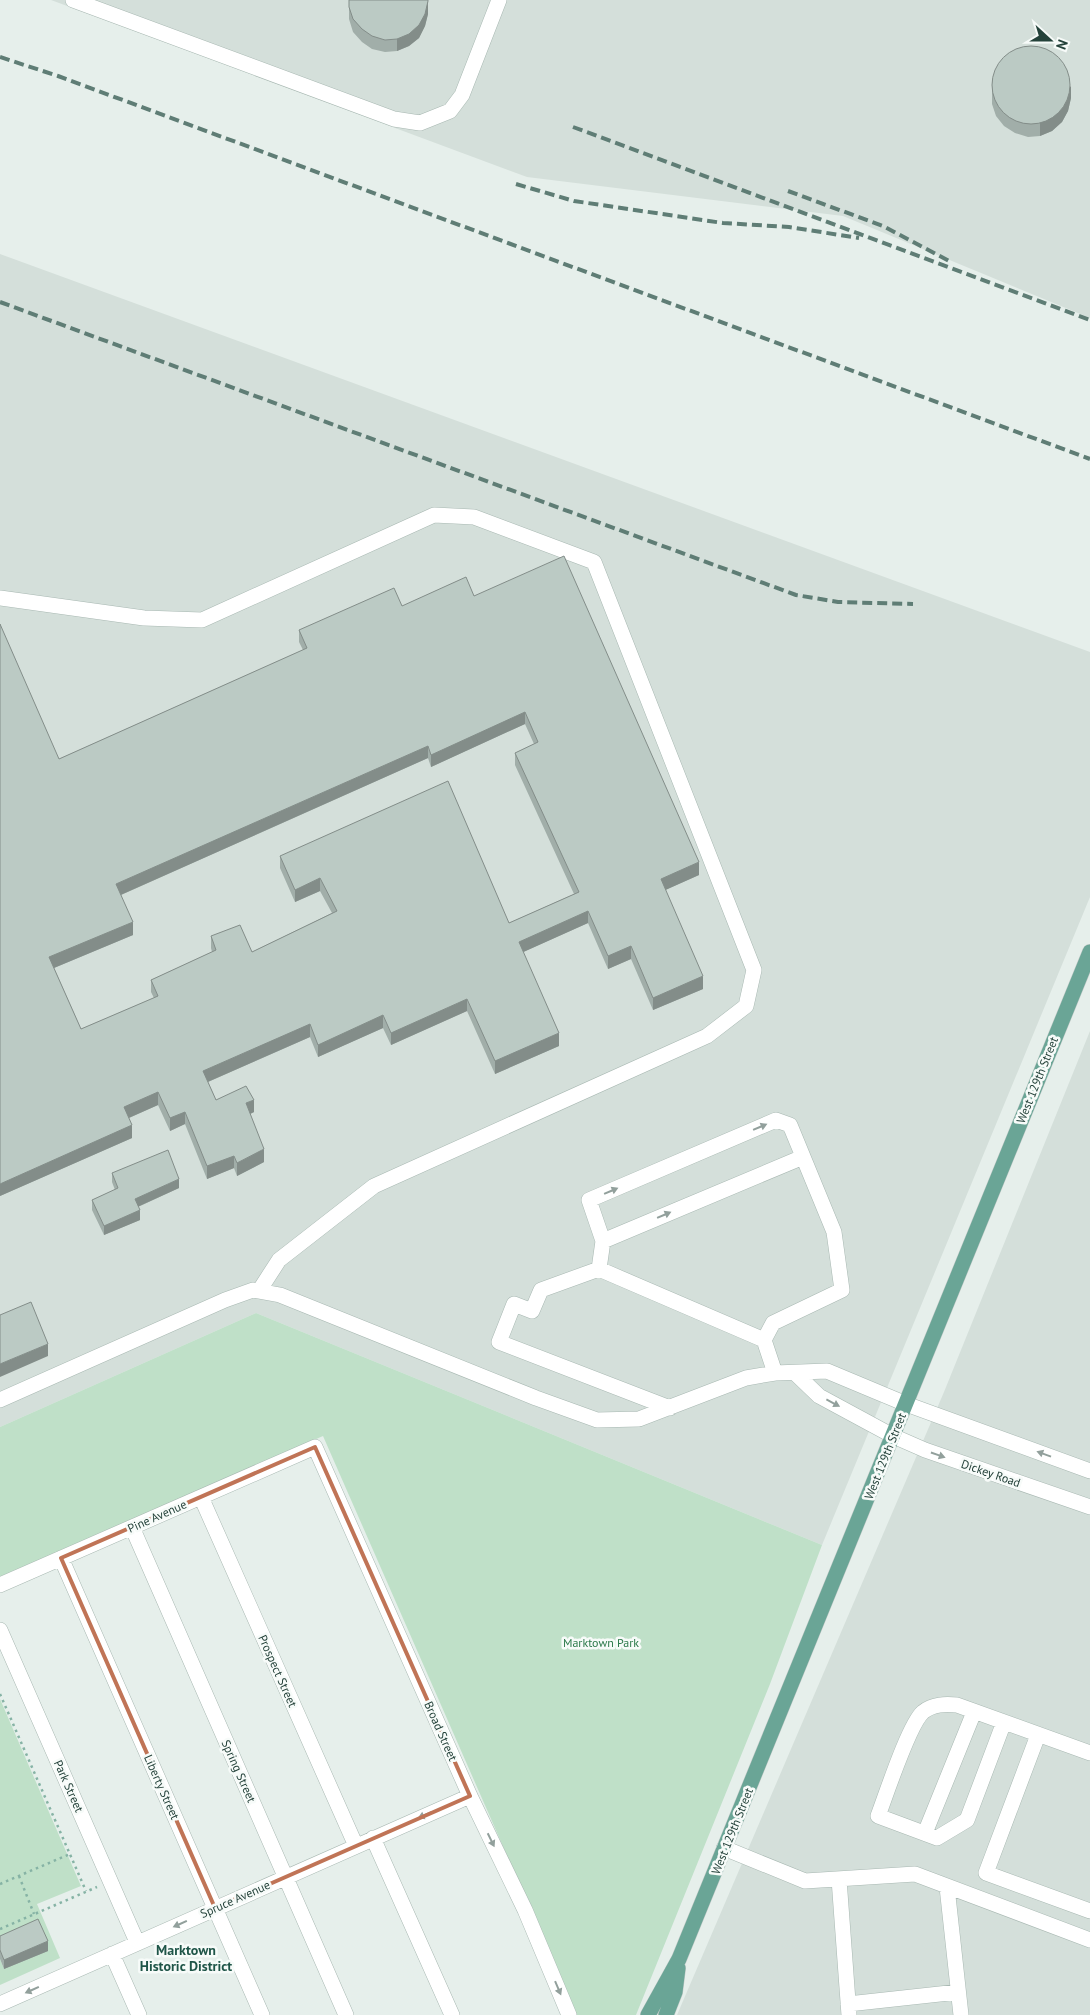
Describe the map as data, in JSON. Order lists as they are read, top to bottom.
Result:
{
  "streets": {
    "main road": ["West 129th Street"],
    "street": [
      "Dickey Road",
      "Pine Avenue",
      "Prospect Street",
      "Broad Street",
      "Spring Street",
      "Park Street",
      "Liberty Street",
      "Spruce Avenue"
    ]
  },
  "crossings": [
    ["West 129th Street", "Dickey Road"],
    ["Pine Avenue", "Prospect Street"],
    ["Pine Avenue", "Broad Street"],
    ["Pine Avenue", "Spring Street"],
    ["Pine Avenue", "Liberty Street"],
    ["Prospect Street", "Spruce Avenue"],
    ["Broad Street", "Spruce Avenue"],
    ["Spring Street", "Spruce Avenue"],
    ["Park Street", "Spruce Avenue"],
    ["Liberty Street", "Spruce Avenue"]
  ],
  "one_way": ["Spruce Avenue"],
  "districts": ["Marktown Historic District"],
  "parks": ["Marktown Park"],
  "north": "right"
}
